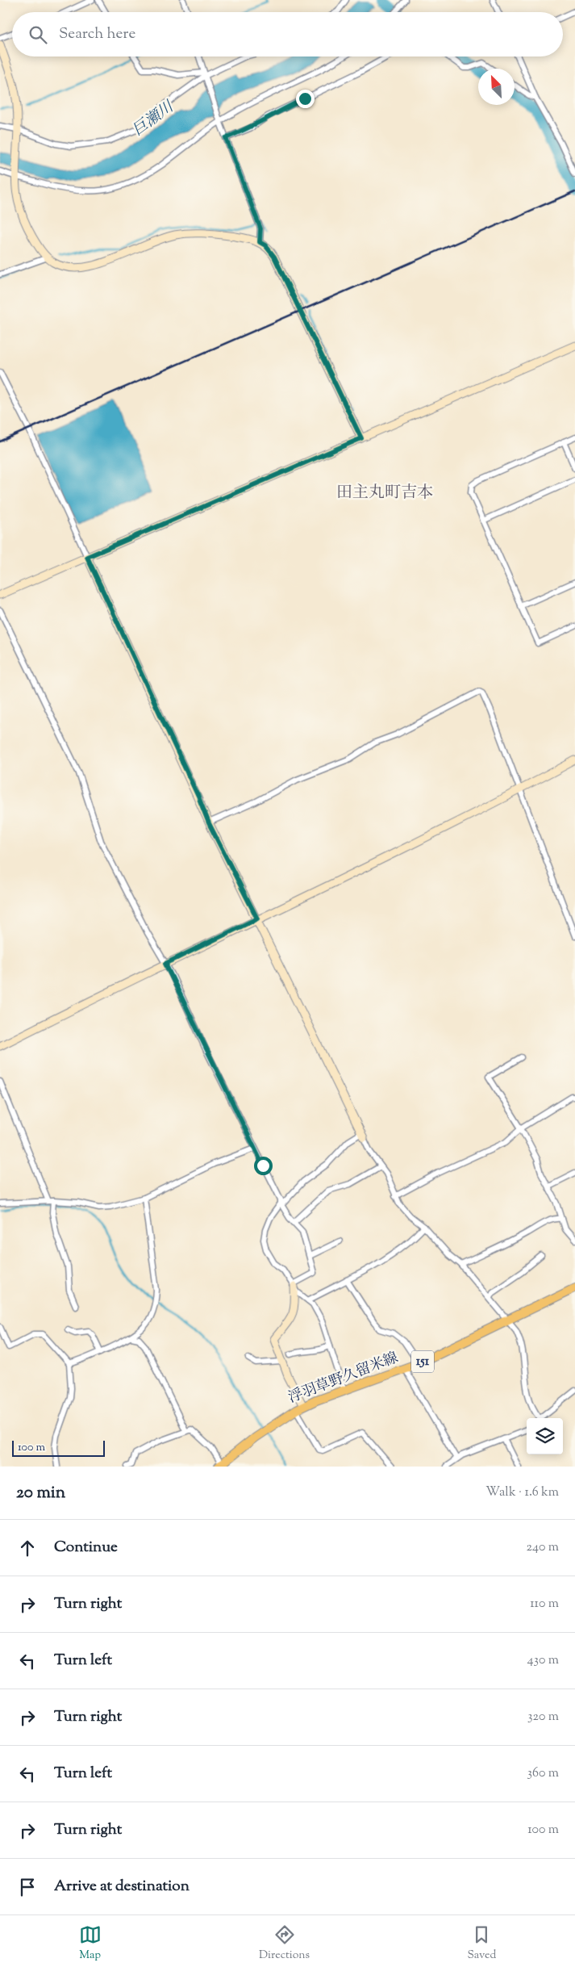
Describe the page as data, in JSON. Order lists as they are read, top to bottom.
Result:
{
  "streets": {
    "main road": ["151", "浮羽草野久留米線"]
  },
  "districts": ["田主丸町吉本"],
  "water": ["巨瀬川"],
  "scale_bar": "100 m",
  "north": "top left",
  "page": {
    "search": "Search here",
    "scale": "100 m",
    "heading": ["20 min", "Walk · 1.6 km"],
    "list": [
      ["Continue", "240 m"],
      ["Turn right", "110 m"],
      ["Turn left", "430 m"],
      ["Turn right", "320 m"],
      ["Turn left", "360 m"],
      ["Turn right", "100 m"],
      "Arrive at destination"
    ],
    "nav": ["Map", "Directions", "Saved"]
  }
}
